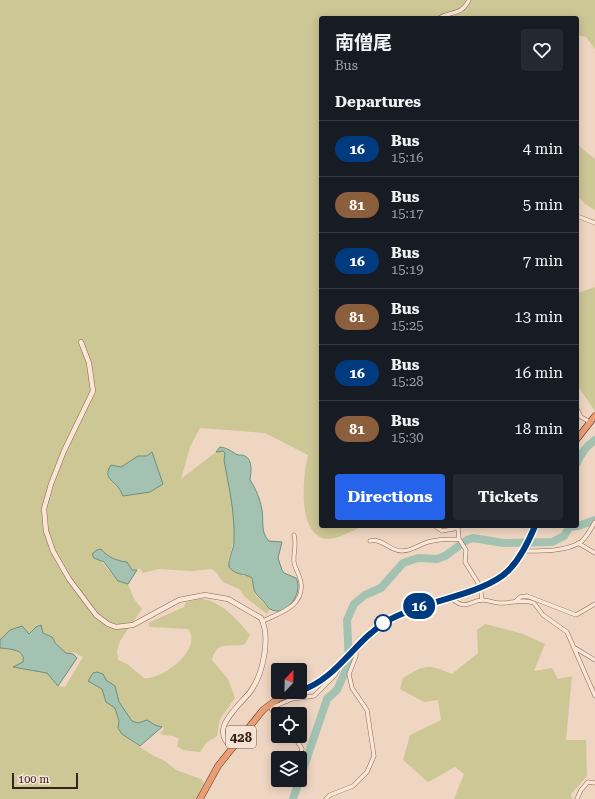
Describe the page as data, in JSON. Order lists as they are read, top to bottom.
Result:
{
  "streets": {
    "highway": ["428"]
  },
  "lines": ["bus line 16"],
  "scale_bar": "100 m",
  "north": "top",
  "page": {
    "on_map": "16",
    "heading": [
      ["南僧尾", "Bus"],
      "Departures"
    ],
    "list": [
      {
        "mark": "16",
        "name": "Bus",
        "note": "15:16",
        "value": "4 min"
      },
      {
        "mark": "81",
        "name": "Bus",
        "note": "15:17",
        "value": "5 min"
      },
      {
        "mark": "16",
        "name": "Bus",
        "note": "15:19",
        "value": "7 min"
      },
      {
        "mark": "81",
        "name": "Bus",
        "note": "15:25",
        "value": "13 min"
      },
      {
        "mark": "16",
        "name": "Bus",
        "note": "15:28",
        "value": "16 min"
      },
      {
        "mark": "81",
        "name": "Bus",
        "note": "15:30",
        "value": "18 min"
      }
    ],
    "buttons": ["Directions", "Tickets"],
    "scale": "100 m"
  }
}
